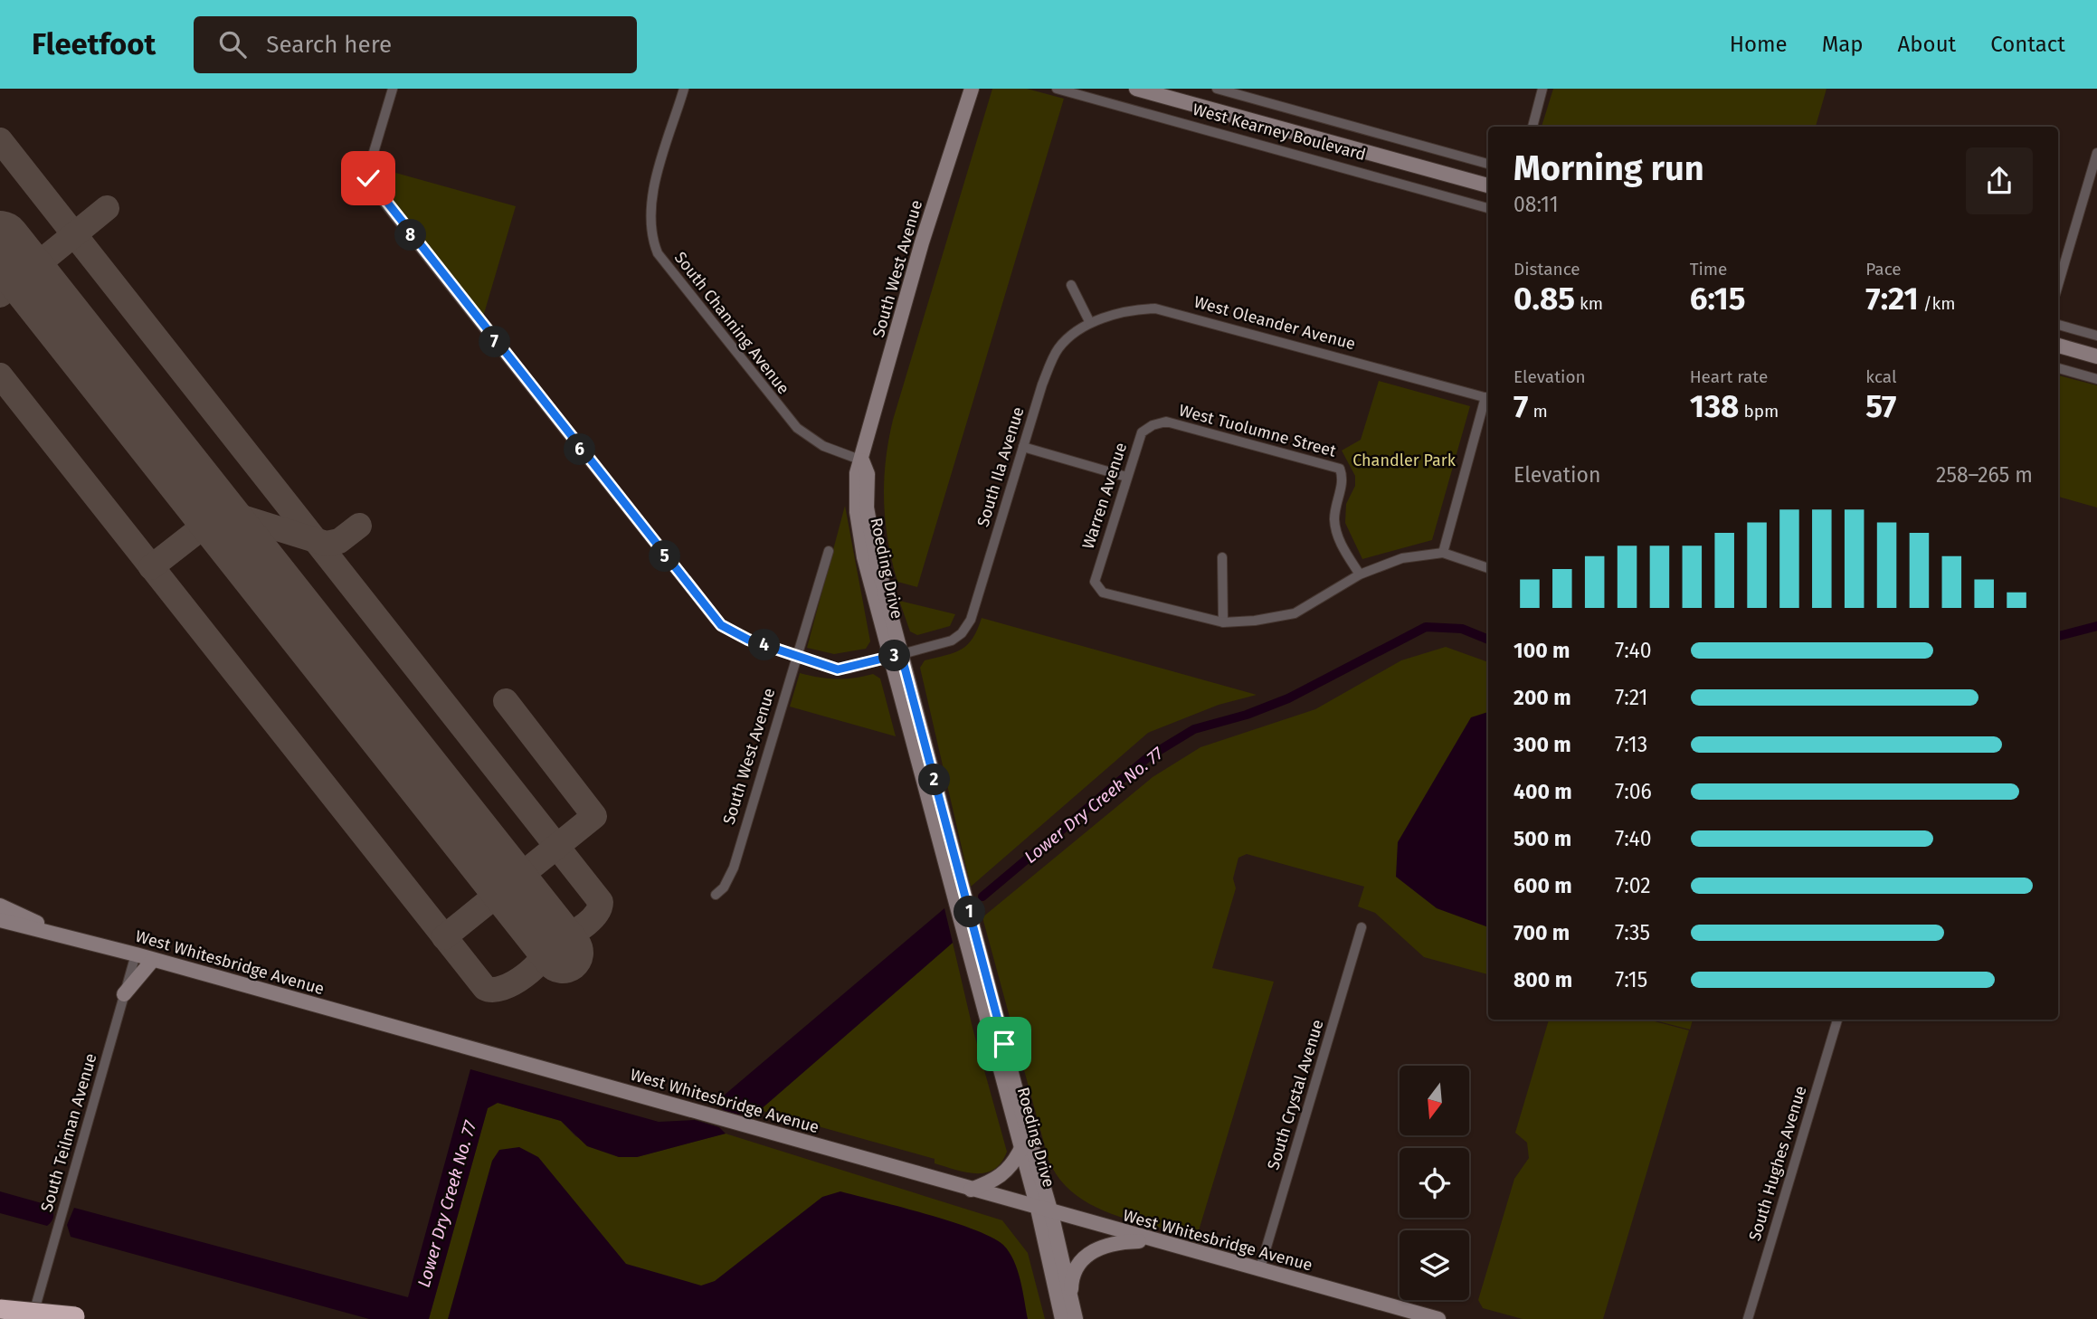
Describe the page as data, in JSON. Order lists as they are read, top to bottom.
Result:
{
  "streets": {
    "main road": [
      "West Kearney Boulevard",
      "South West Avenue",
      "Roeding Drive",
      "West Whitesbridge Avenue"
    ],
    "street": [
      "South Channing Avenue",
      "West Oleander Avenue",
      "West Tuolumne Street",
      "South Ila Avenue",
      "Warren Avenue",
      "South Crystal Avenue",
      "South Teilman Avenue",
      "South Hughes Avenue"
    ]
  },
  "crossings": [
    ["South West Avenue", "South Channing Avenue"],
    ["South West Avenue", "Roeding Drive"],
    ["South Channing Avenue", "Roeding Drive"],
    ["West Oleander Avenue", "South Ila Avenue"],
    ["West Tuolumne Street", "Warren Avenue"],
    ["South Ila Avenue", "Roeding Drive"],
    ["Roeding Drive", "West Whitesbridge Avenue"],
    ["West Whitesbridge Avenue", "South Crystal Avenue"],
    ["West Whitesbridge Avenue", "South Teilman Avenue"]
  ],
  "water": ["Lower Dry Creek No. 77"],
  "parks": ["Chandler Park"],
  "north": "bottom",
  "page": {
    "header": "Fleetfoot",
    "search": "Search here",
    "nav": [
      "Home",
      "Map",
      "About",
      "Contact"
    ],
    "heading": ["Morning run", "08:11"],
    "pins": [
      "8",
      "7",
      "6",
      "5",
      "4",
      "3",
      "2",
      "1"
    ],
    "stats": [
      ["Distance", "0.85 km"],
      ["Time", "6:15"],
      ["Pace", "7:21 /km"],
      ["Elevation", "7 m"],
      ["Heart rate", "138 bpm"],
      ["kcal", "57"]
    ],
    "chart": ["Elevation", "258–265 m"],
    "list": [
      {
        "name": "100 m",
        "note": "7:40"
      },
      {
        "name": "200 m",
        "note": "7:21"
      },
      {
        "name": "300 m",
        "note": "7:13"
      },
      {
        "name": "400 m",
        "note": "7:06"
      },
      {
        "name": "500 m",
        "note": "7:40"
      },
      {
        "name": "600 m",
        "note": "7:02"
      },
      {
        "name": "700 m",
        "note": "7:35"
      },
      {
        "name": "800 m",
        "note": "7:15"
      }
    ]
  }
}
